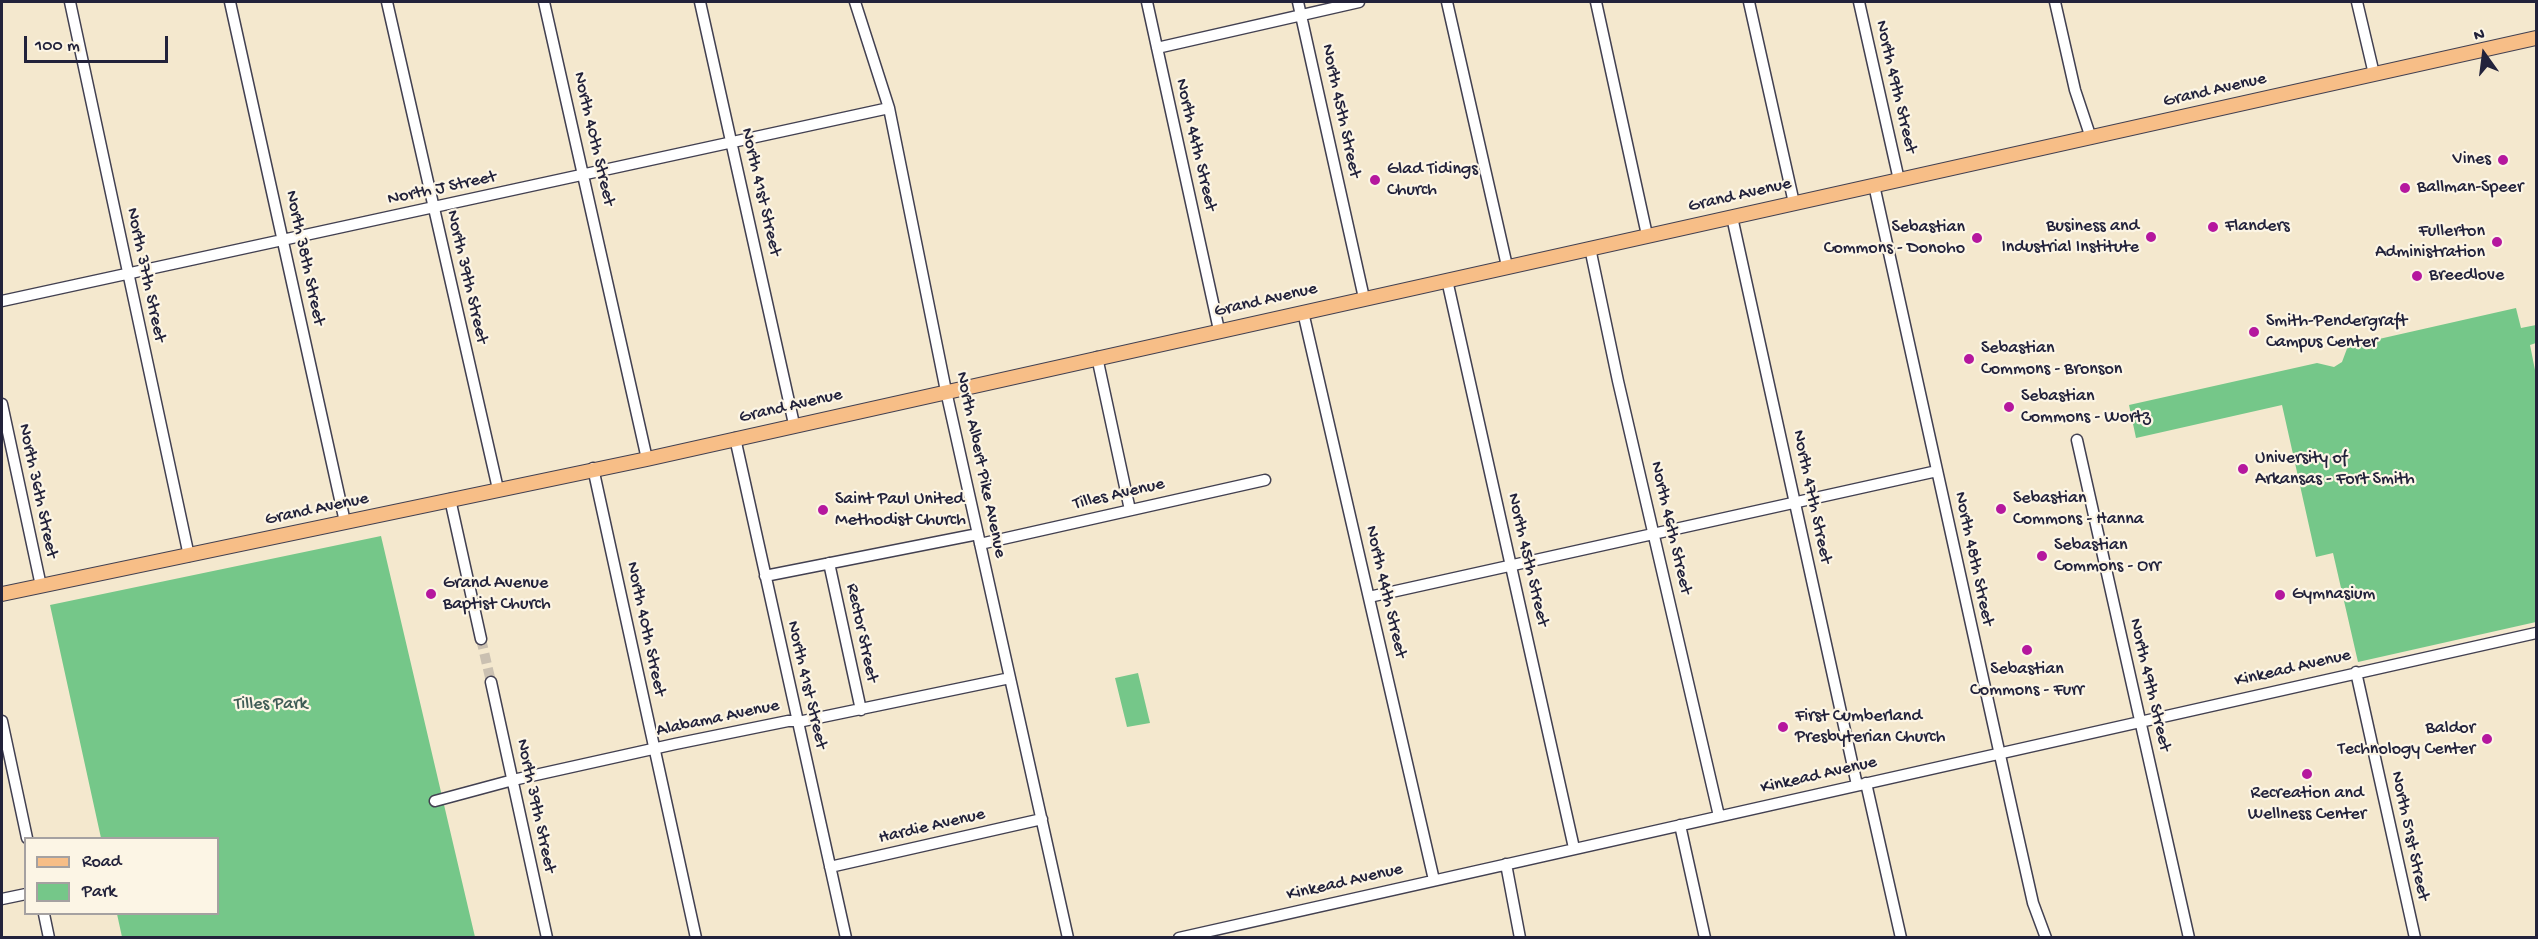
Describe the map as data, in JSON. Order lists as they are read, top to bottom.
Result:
{
  "streets": {
    "main road": ["Grand Avenue"],
    "street": [
      "North 49th Street",
      "North 45th Street",
      "North 40th Street",
      "North 44th Street",
      "North J Street",
      "North 41st Street",
      "North 38th Street",
      "North 37th Street",
      "North 39th Street",
      "North Albert Pike Avenue",
      "North 36th Street",
      "Tilles Avenue",
      "North 47th Street",
      "North 46th Street",
      "North 48th Street",
      "Rector Street",
      "Kinkead Avenue",
      "Alabama Avenue",
      "Hardie Avenue",
      "North 51st Street"
    ]
  },
  "crossings": [
    ["North 49th Street", "Grand Avenue"],
    ["North 49th Street", "Kinkead Avenue"],
    ["Grand Avenue", "North 45th Street"],
    ["Grand Avenue", "North 40th Street"],
    ["Grand Avenue", "North 44th Street"],
    ["Grand Avenue", "North 41st Street"],
    ["Grand Avenue", "North 38th Street"],
    ["Grand Avenue", "North 37th Street"],
    ["Grand Avenue", "North 39th Street"],
    ["Grand Avenue", "North Albert Pike Avenue"],
    ["Grand Avenue", "North 36th Street"],
    ["Grand Avenue", "North 47th Street"],
    ["Grand Avenue", "North 46th Street"],
    ["Grand Avenue", "North 48th Street"],
    ["North 45th Street", "Kinkead Avenue"],
    ["North 40th Street", "North J Street"],
    ["North 40th Street", "Alabama Avenue"],
    ["North 44th Street", "Kinkead Avenue"],
    ["North J Street", "North 41st Street"],
    ["North J Street", "North 38th Street"],
    ["North J Street", "North 37th Street"],
    ["North J Street", "North 39th Street"],
    ["North J Street", "North Albert Pike Avenue"],
    ["North 41st Street", "Tilles Avenue"],
    ["North 41st Street", "Alabama Avenue"],
    ["North 41st Street", "Hardie Avenue"],
    ["North 39th Street", "Alabama Avenue"],
    ["North Albert Pike Avenue", "Tilles Avenue"],
    ["North Albert Pike Avenue", "Alabama Avenue"],
    ["North Albert Pike Avenue", "Hardie Avenue"],
    ["Tilles Avenue", "Rector Street"],
    ["North 47th Street", "Kinkead Avenue"],
    ["North 46th Street", "Kinkead Avenue"],
    ["North 48th Street", "Kinkead Avenue"],
    ["Rector Street", "Alabama Avenue"],
    ["Kinkead Avenue", "North 51st Street"]
  ],
  "parks": ["Tilles Park"],
  "places": [
    "Vines",
    "Glad Tidings Church",
    "Ballman-Speer",
    "Flanders",
    "Business and Industrial Institute",
    "Sebastian Commons - Donoho",
    "Fullerton Administration",
    "Breedlove",
    "Smith-Pendergraft Campus Center",
    "Sebastian Commons - Bronson",
    "Sebastian Commons - Wortz",
    "University of Arkansas - Fort Smith",
    "Sebastian Commons - Hanna",
    "Saint Paul United Methodist Church",
    "Sebastian Commons - Orr",
    "Grand Avenue Baptist Church",
    "Gymnasium",
    "Sebastian Commons - Furr",
    "First Cumberland Presbyterian Church",
    "Baldor Technology Center",
    "Recreation and Wellness Center"
  ],
  "legend": ["Road", "Park"],
  "scale_bar": "100 m",
  "north": "top"
}
